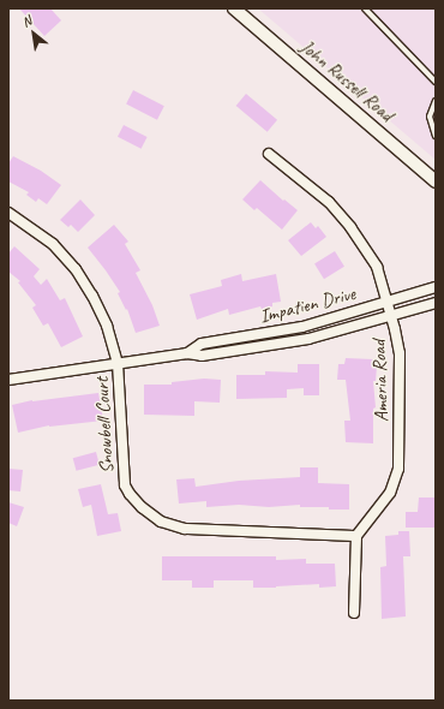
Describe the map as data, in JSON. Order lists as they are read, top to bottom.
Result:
{
  "streets": {
    "street": [
      "John Russell Road",
      "Impatien Drive",
      "Ameria Road",
      "Snowbell Court"
    ]
  },
  "crossings": [
    ["Impatien Drive", "Ameria Road"],
    ["Impatien Drive", "Snowbell Court"],
    ["Ameria Road", "Snowbell Court"]
  ],
  "north": "top left"
}
